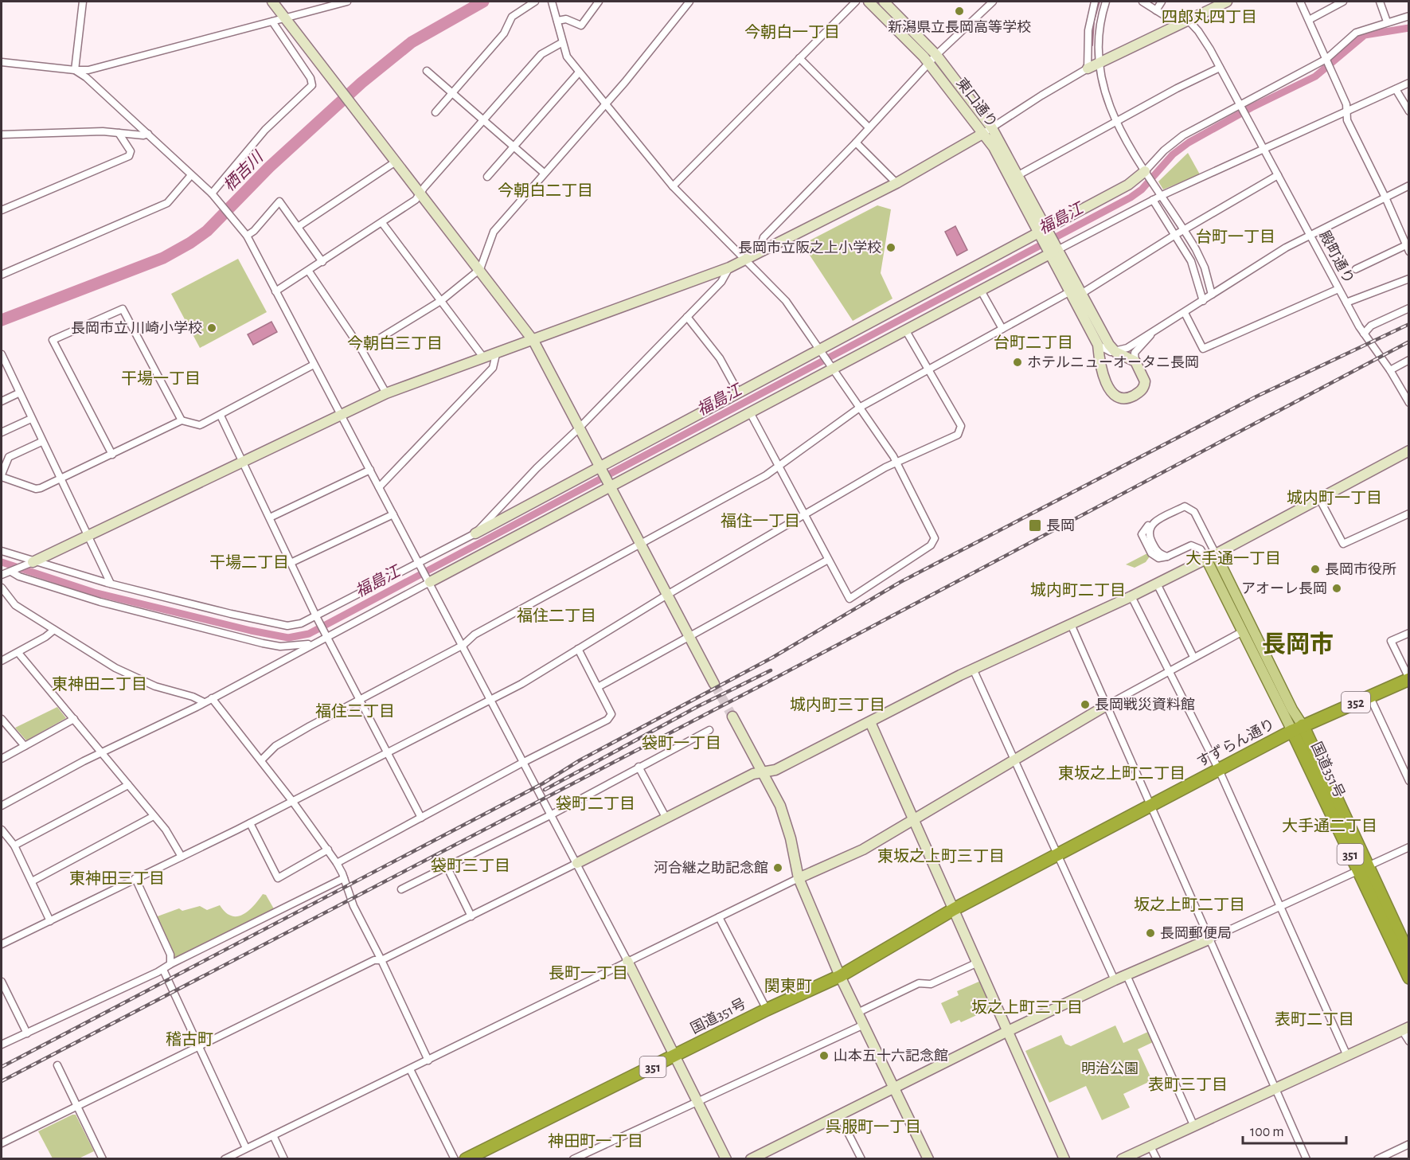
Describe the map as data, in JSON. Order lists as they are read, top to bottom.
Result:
{
  "streets": {
    "highway": [
      "352",
      "すずらん通り",
      "国道351号",
      "351"
    ],
    "street": ["東口通り", "殿町通り"]
  },
  "crossings": [
    ["352", "すずらん通り"],
    ["352", "国道351号"],
    ["すずらん通り", "国道351号"]
  ],
  "districts": [
    "四郎丸四丁目",
    "今朝白一丁目",
    "今朝白二丁目",
    "台町一丁目",
    "台町二丁目",
    "今朝白三丁目",
    "干場一丁目",
    "城内町一丁目",
    "福住一丁目",
    "大手通一丁目",
    "干場二丁目",
    "城内町二丁目",
    "福住二丁目",
    "長岡市",
    "東神田二丁目",
    "城内町三丁目",
    "福住三丁目",
    "袋町一丁目",
    "東坂之上町二丁目",
    "袋町二丁目",
    "大手通二丁目",
    "東坂之上町三丁目",
    "袋町三丁目",
    "東神田三丁目",
    "坂之上町二丁目",
    "長町一丁目",
    "関東町",
    "坂之上町三丁目",
    "表町二丁目",
    "稽古町",
    "表町三丁目",
    "呉服町一丁目",
    "神田町一丁目"
  ],
  "water": ["栖吉川", "福島江"],
  "parks": ["明治公園"],
  "places": {
    "other": [
      "新潟県立長岡高等学校",
      "長岡市立阪之上小学校",
      "長岡市立 川崎小学校",
      "ホテルニューオータニ長岡",
      "長岡市役所",
      "アオーレ長岡",
      "長岡戦災資料館",
      "河合継之助記念館",
      "長岡郵便局",
      "山本五十六記念館"
    ],
    "transit": ["長岡"]
  },
  "scale_bar": "100 m"
}
